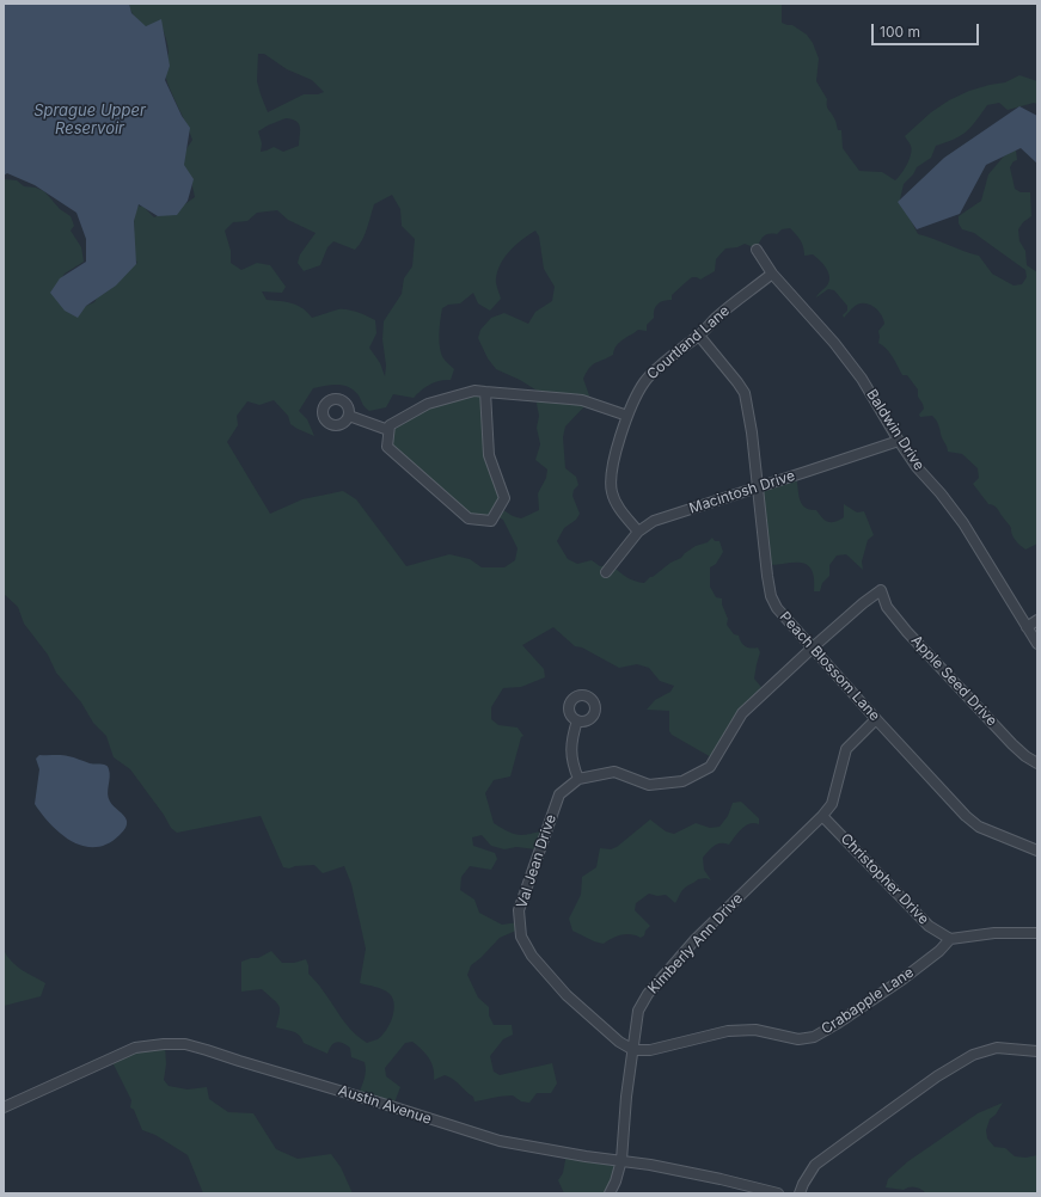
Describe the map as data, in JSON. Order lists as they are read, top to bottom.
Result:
{
  "streets": {
    "street": [
      "Courtland Lane",
      "Baldwin Drive",
      "Macintosh Drive",
      "Peach Blossom Lane",
      "Apple Seed Drive",
      "Val Jean Drive",
      "Christopher Drive",
      "Kimberly Ann Drive",
      "Crabapple Lane",
      "Austin Avenue"
    ]
  },
  "crossings": [
    ["Courtland Lane", "Baldwin Drive"],
    ["Courtland Lane", "Macintosh Drive"],
    ["Courtland Lane", "Peach Blossom Lane"],
    ["Baldwin Drive", "Macintosh Drive"],
    ["Macintosh Drive", "Peach Blossom Lane"],
    ["Peach Blossom Lane", "Val Jean Drive"],
    ["Peach Blossom Lane", "Kimberly Ann Drive"],
    ["Apple Seed Drive", "Val Jean Drive"],
    ["Val Jean Drive", "Kimberly Ann Drive"],
    ["Val Jean Drive", "Crabapple Lane"],
    ["Christopher Drive", "Kimberly Ann Drive"],
    ["Christopher Drive", "Crabapple Lane"],
    ["Kimberly Ann Drive", "Crabapple Lane"],
    ["Kimberly Ann Drive", "Austin Avenue"]
  ],
  "water": ["Sprague Upper Reservoir"],
  "scale_bar": "100 m"
}
